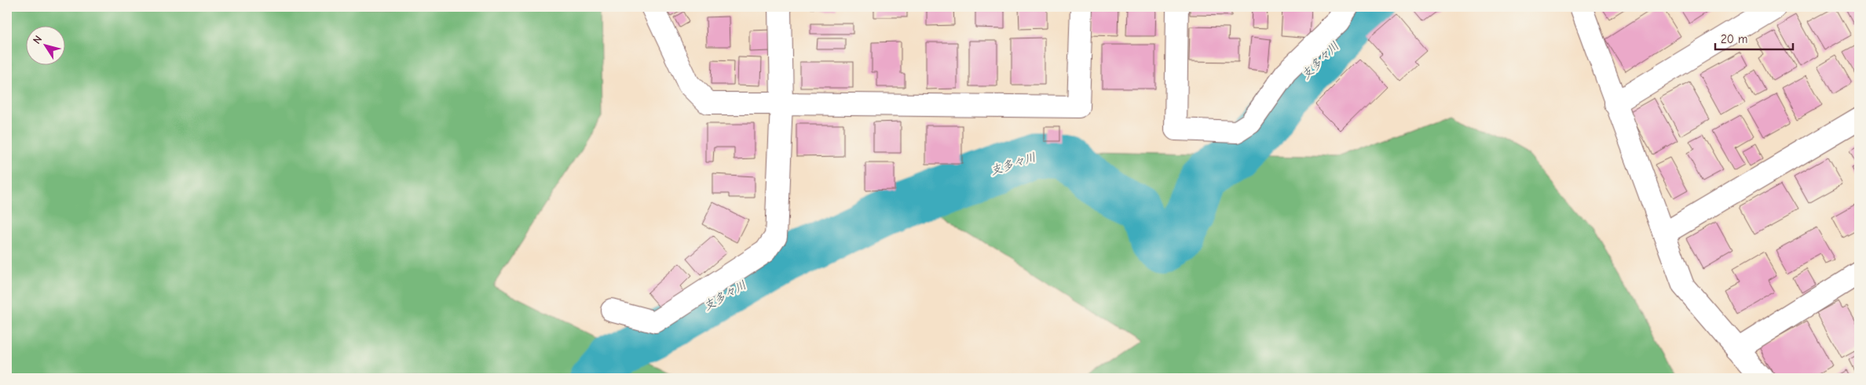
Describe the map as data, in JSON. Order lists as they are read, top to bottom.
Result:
{
  "water": ["支多々川"],
  "scale_bar": "20 m",
  "north": "top left"
}
